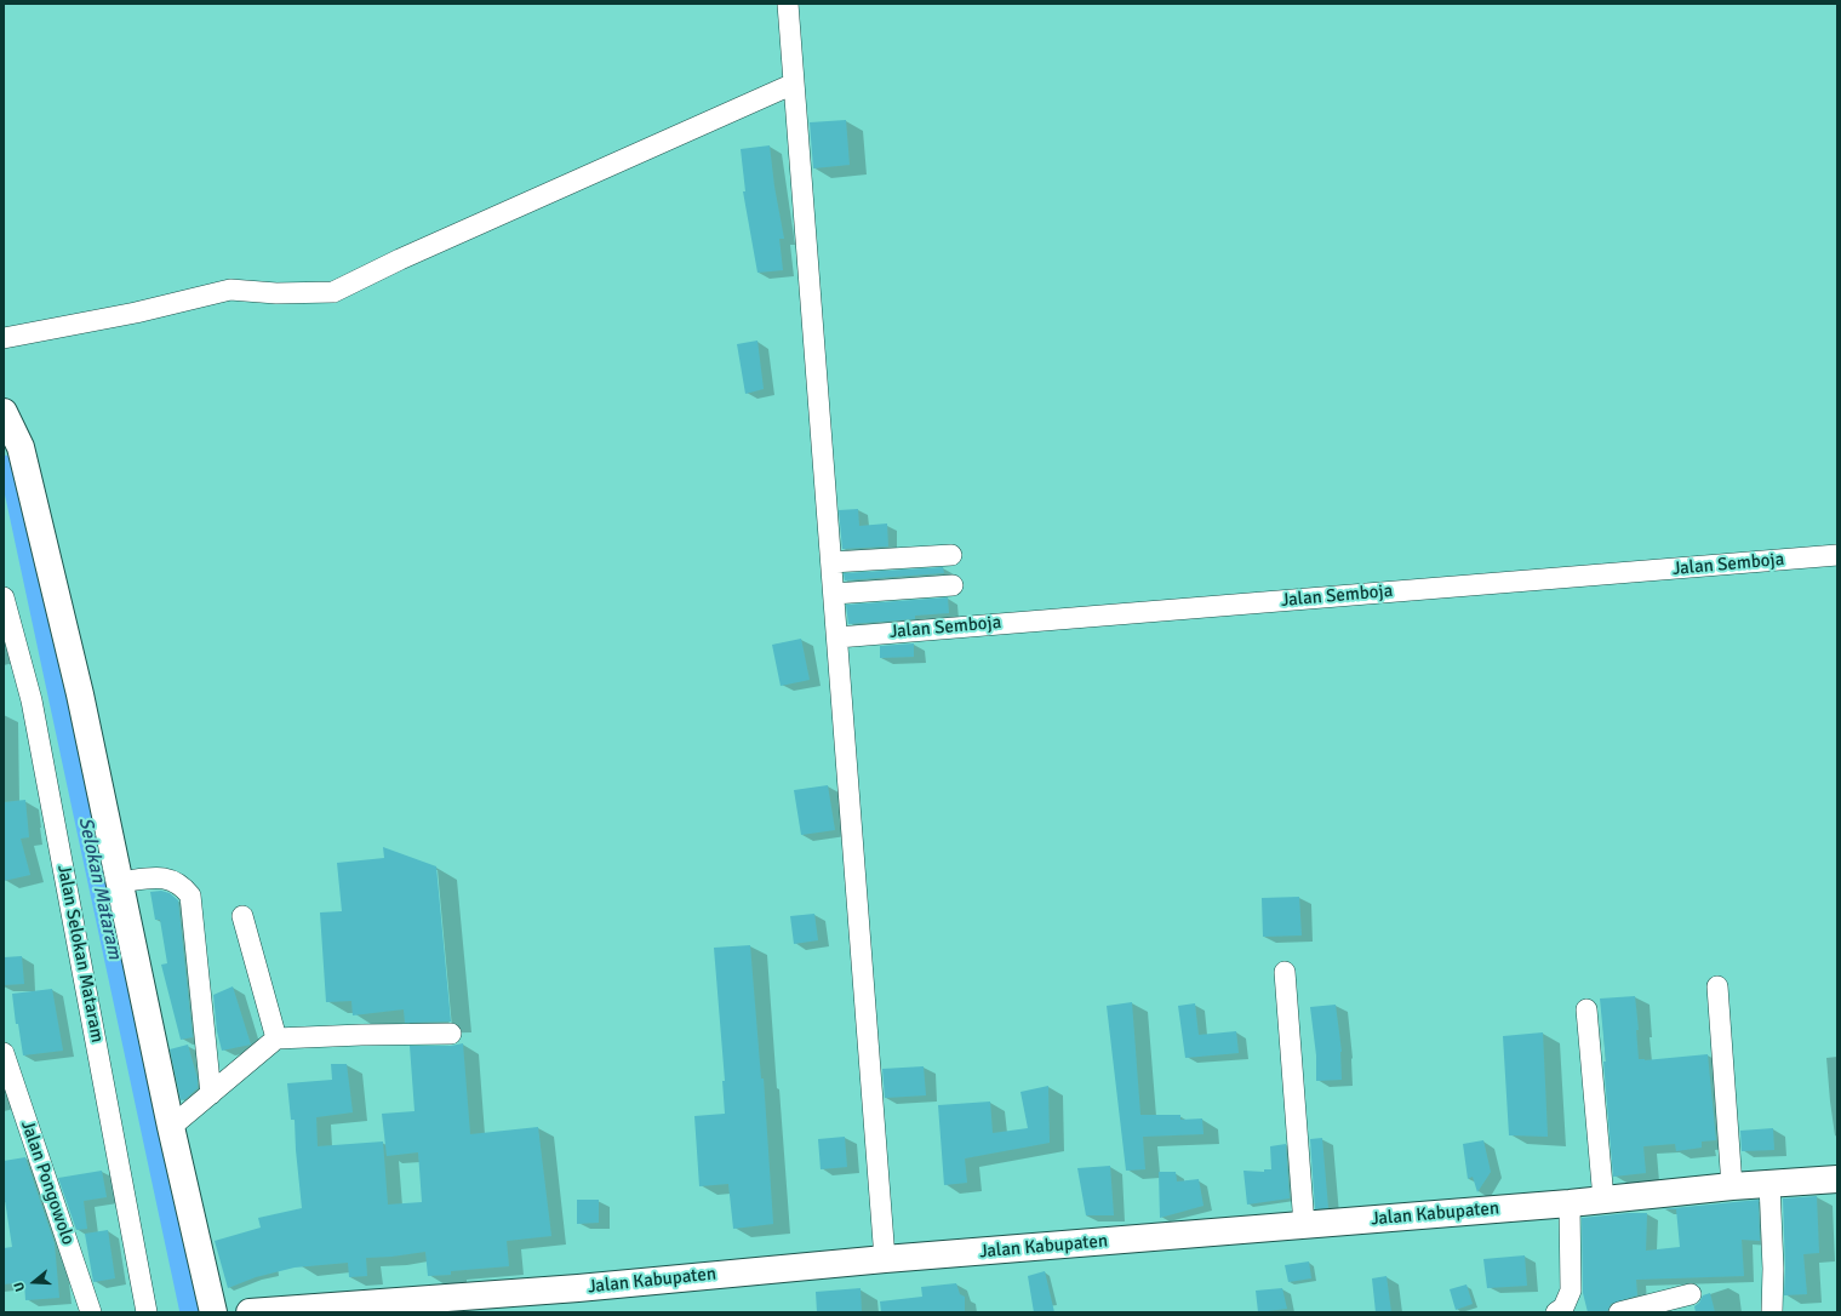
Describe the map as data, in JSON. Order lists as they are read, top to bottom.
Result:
{
  "streets": {
    "main road": ["Jalan Kabupaten"],
    "street": ["Jalan Semboja", "Jalan Selokan Mataram", "Jalan Pongowolo"]
  },
  "water": ["Selokan Mataram"],
  "north": "left"
}
